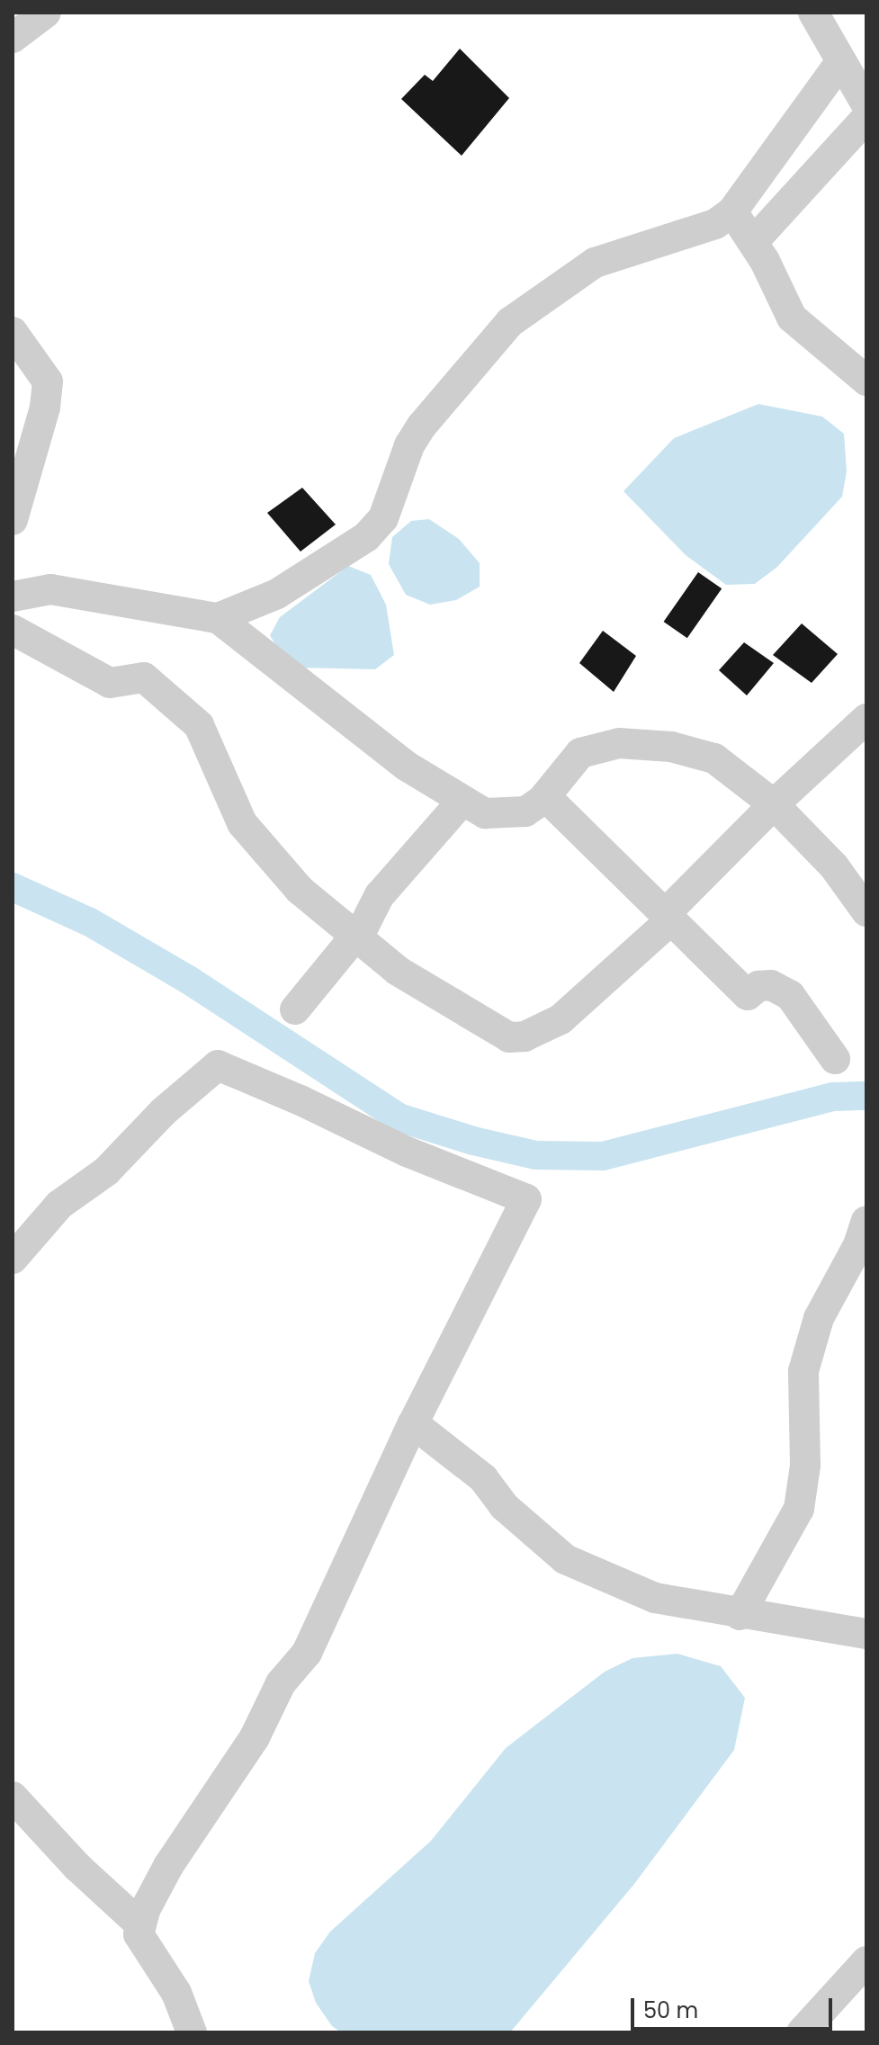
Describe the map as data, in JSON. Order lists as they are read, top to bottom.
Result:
{
  "scale_bar": "50 m"
}
